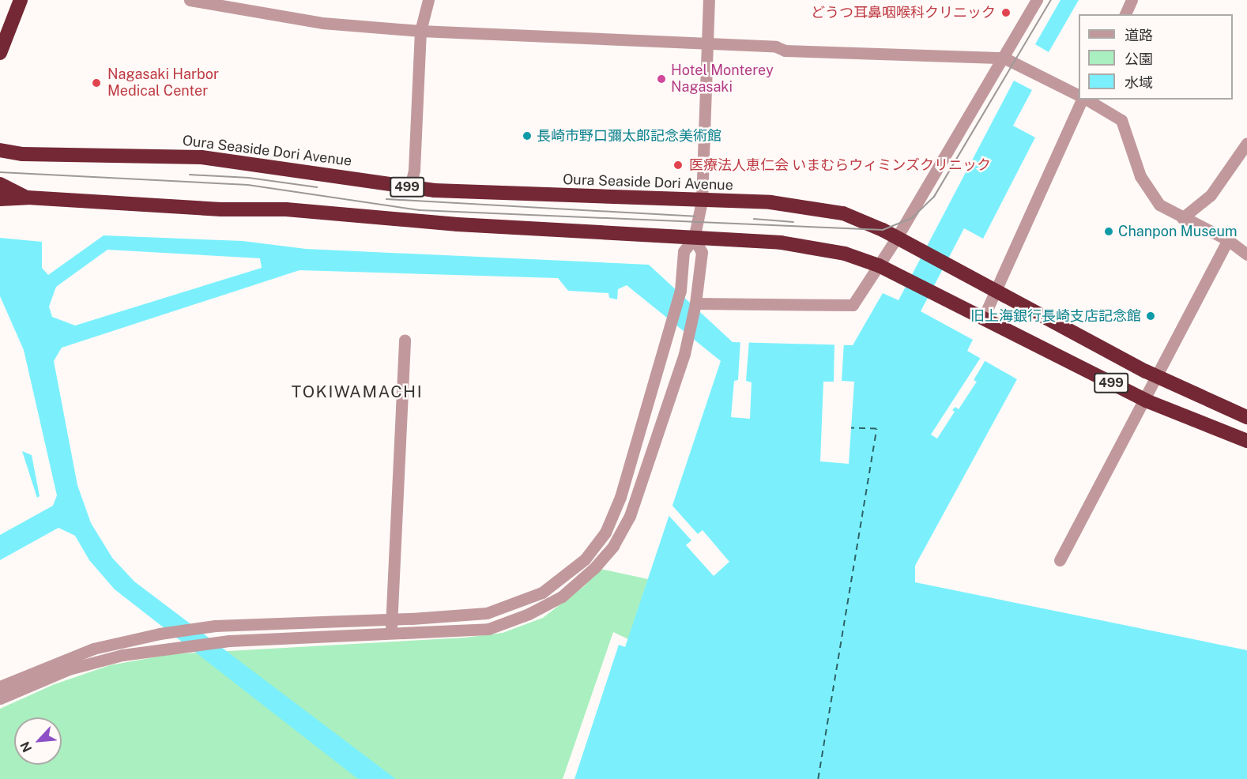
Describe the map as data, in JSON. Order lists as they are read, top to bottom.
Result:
{
  "streets": {
    "highway": ["Oura Seaside Dori Avenue", "499"]
  },
  "districts": ["TOKIWAMACHI"],
  "places": [
    "どうつ耳鼻咽喉科クリニック",
    "Hotel Monterey Nagasaki",
    "Nagasaki Harbor Medical Center",
    "長崎市野口彌太郎記念美術館",
    "医療法人恵仁会 いまむらウィミンズクリニック",
    "Chanpon Museum",
    "旧上海銀行長崎支店記念館"
  ],
  "legend": ["道路", "公園", "水域"],
  "north": "bottom left"
}
